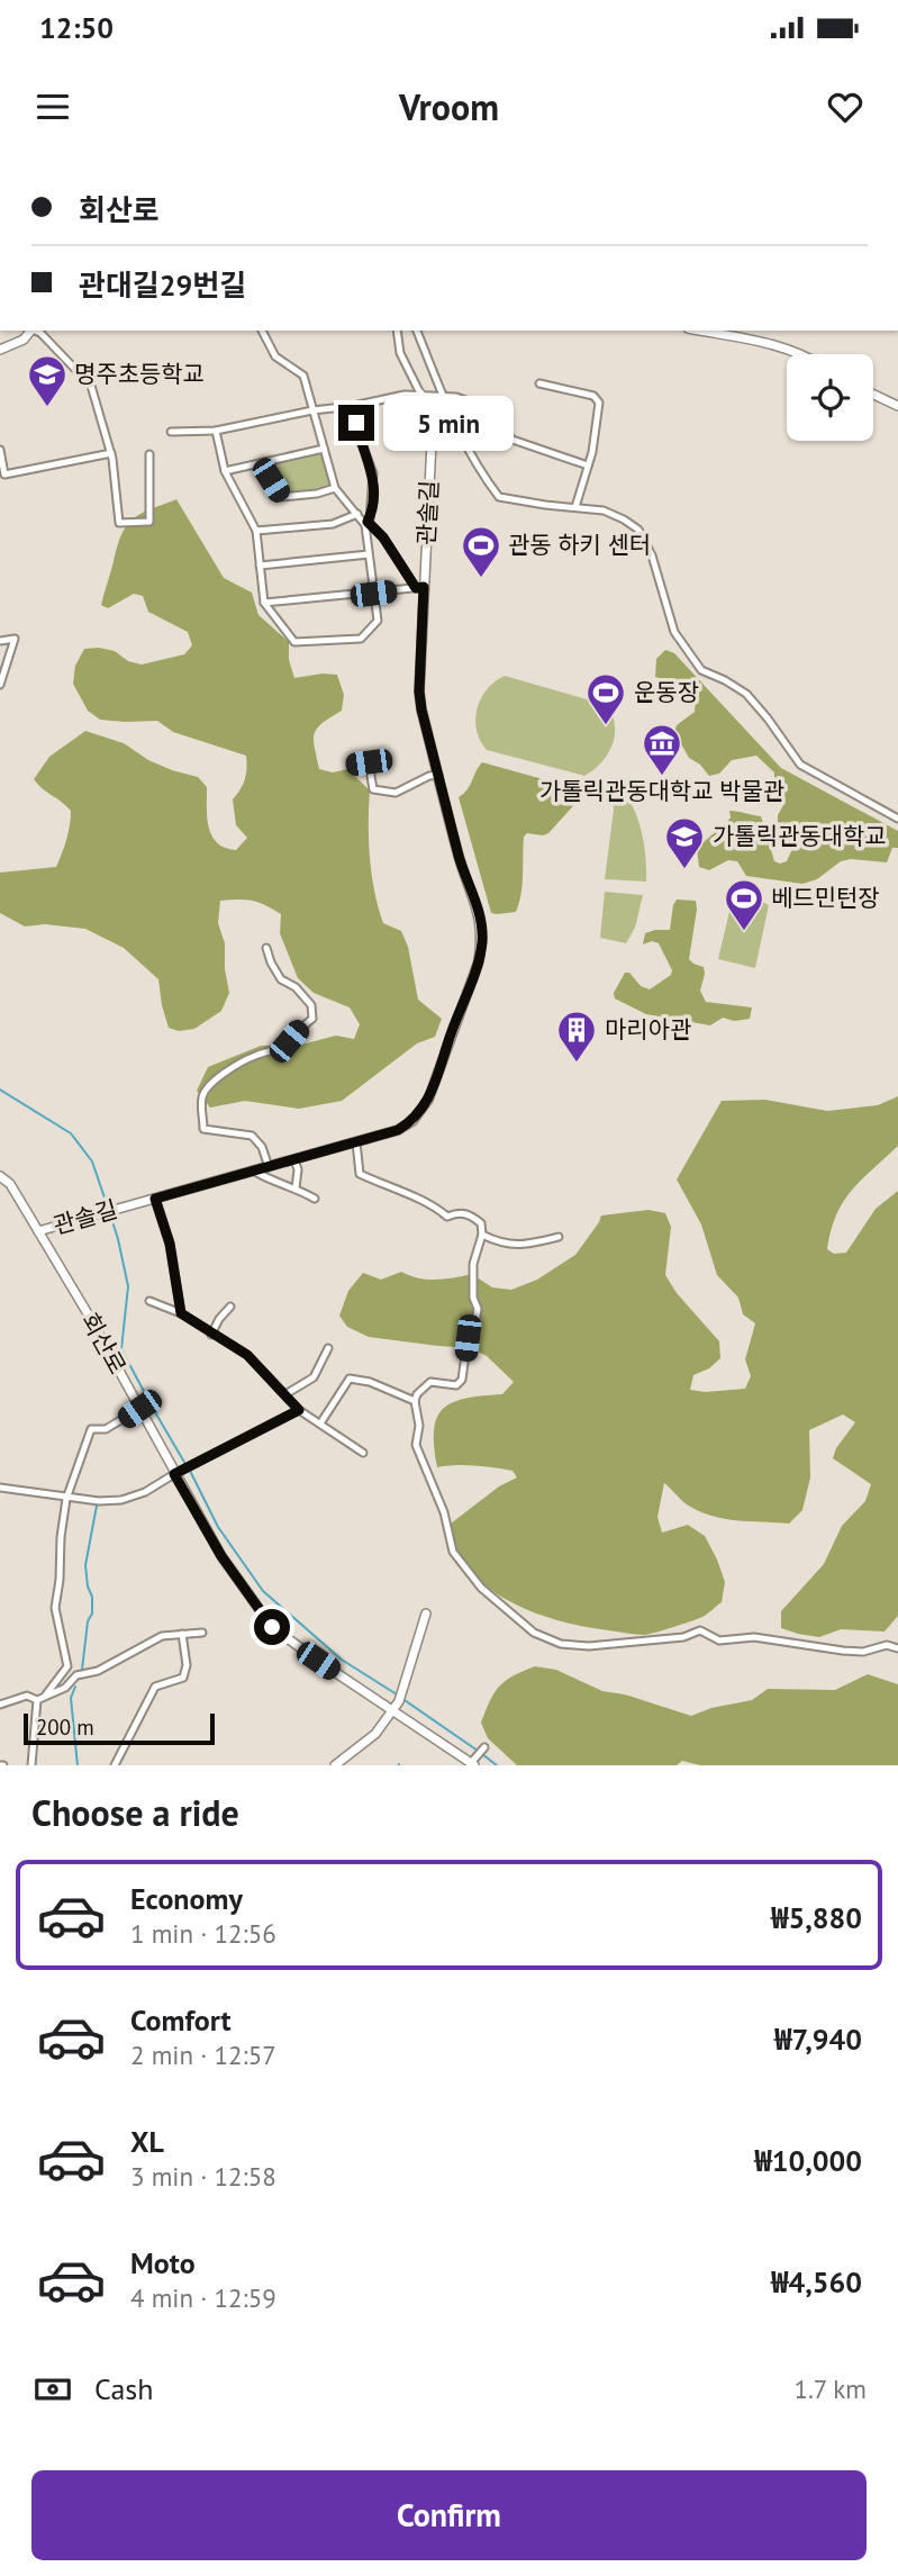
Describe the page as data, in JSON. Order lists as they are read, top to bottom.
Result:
{
  "streets": {
    "street": ["관솔길", "회산로"]
  },
  "crossings": [
    ["관솔길", "회산로"]
  ],
  "places": {
    "school or university": ["명주초등학교", "가톨릭관동대학교"],
    "sports": ["관동 하키 센터", "운동장", "베드민턴장"],
    "museum": ["가톨릭관동대학교 박물관"],
    "building": ["마리아관"]
  },
  "scale_bar": "200 m",
  "page": {
    "status": "12:50",
    "header": "Vroom",
    "banner": ["회산로", "관대길29번길"],
    "bubble": "5 min",
    "scale": "200 m",
    "heading": "Choose a ride",
    "list": [
      {
        "name": "Economy",
        "note": "1 min · 12:56",
        "value": "₩5,880"
      },
      {
        "name": "Comfort",
        "note": "2 min · 12:57",
        "value": "₩7,940"
      },
      {
        "name": "XL",
        "note": "3 min · 12:58",
        "value": "₩10,000"
      },
      {
        "name": "Moto",
        "note": "4 min · 12:59",
        "value": "₩4,560"
      }
    ],
    "pay": ["Cash", "1.7 km"],
    "buttons": "Confirm"
  }
}
